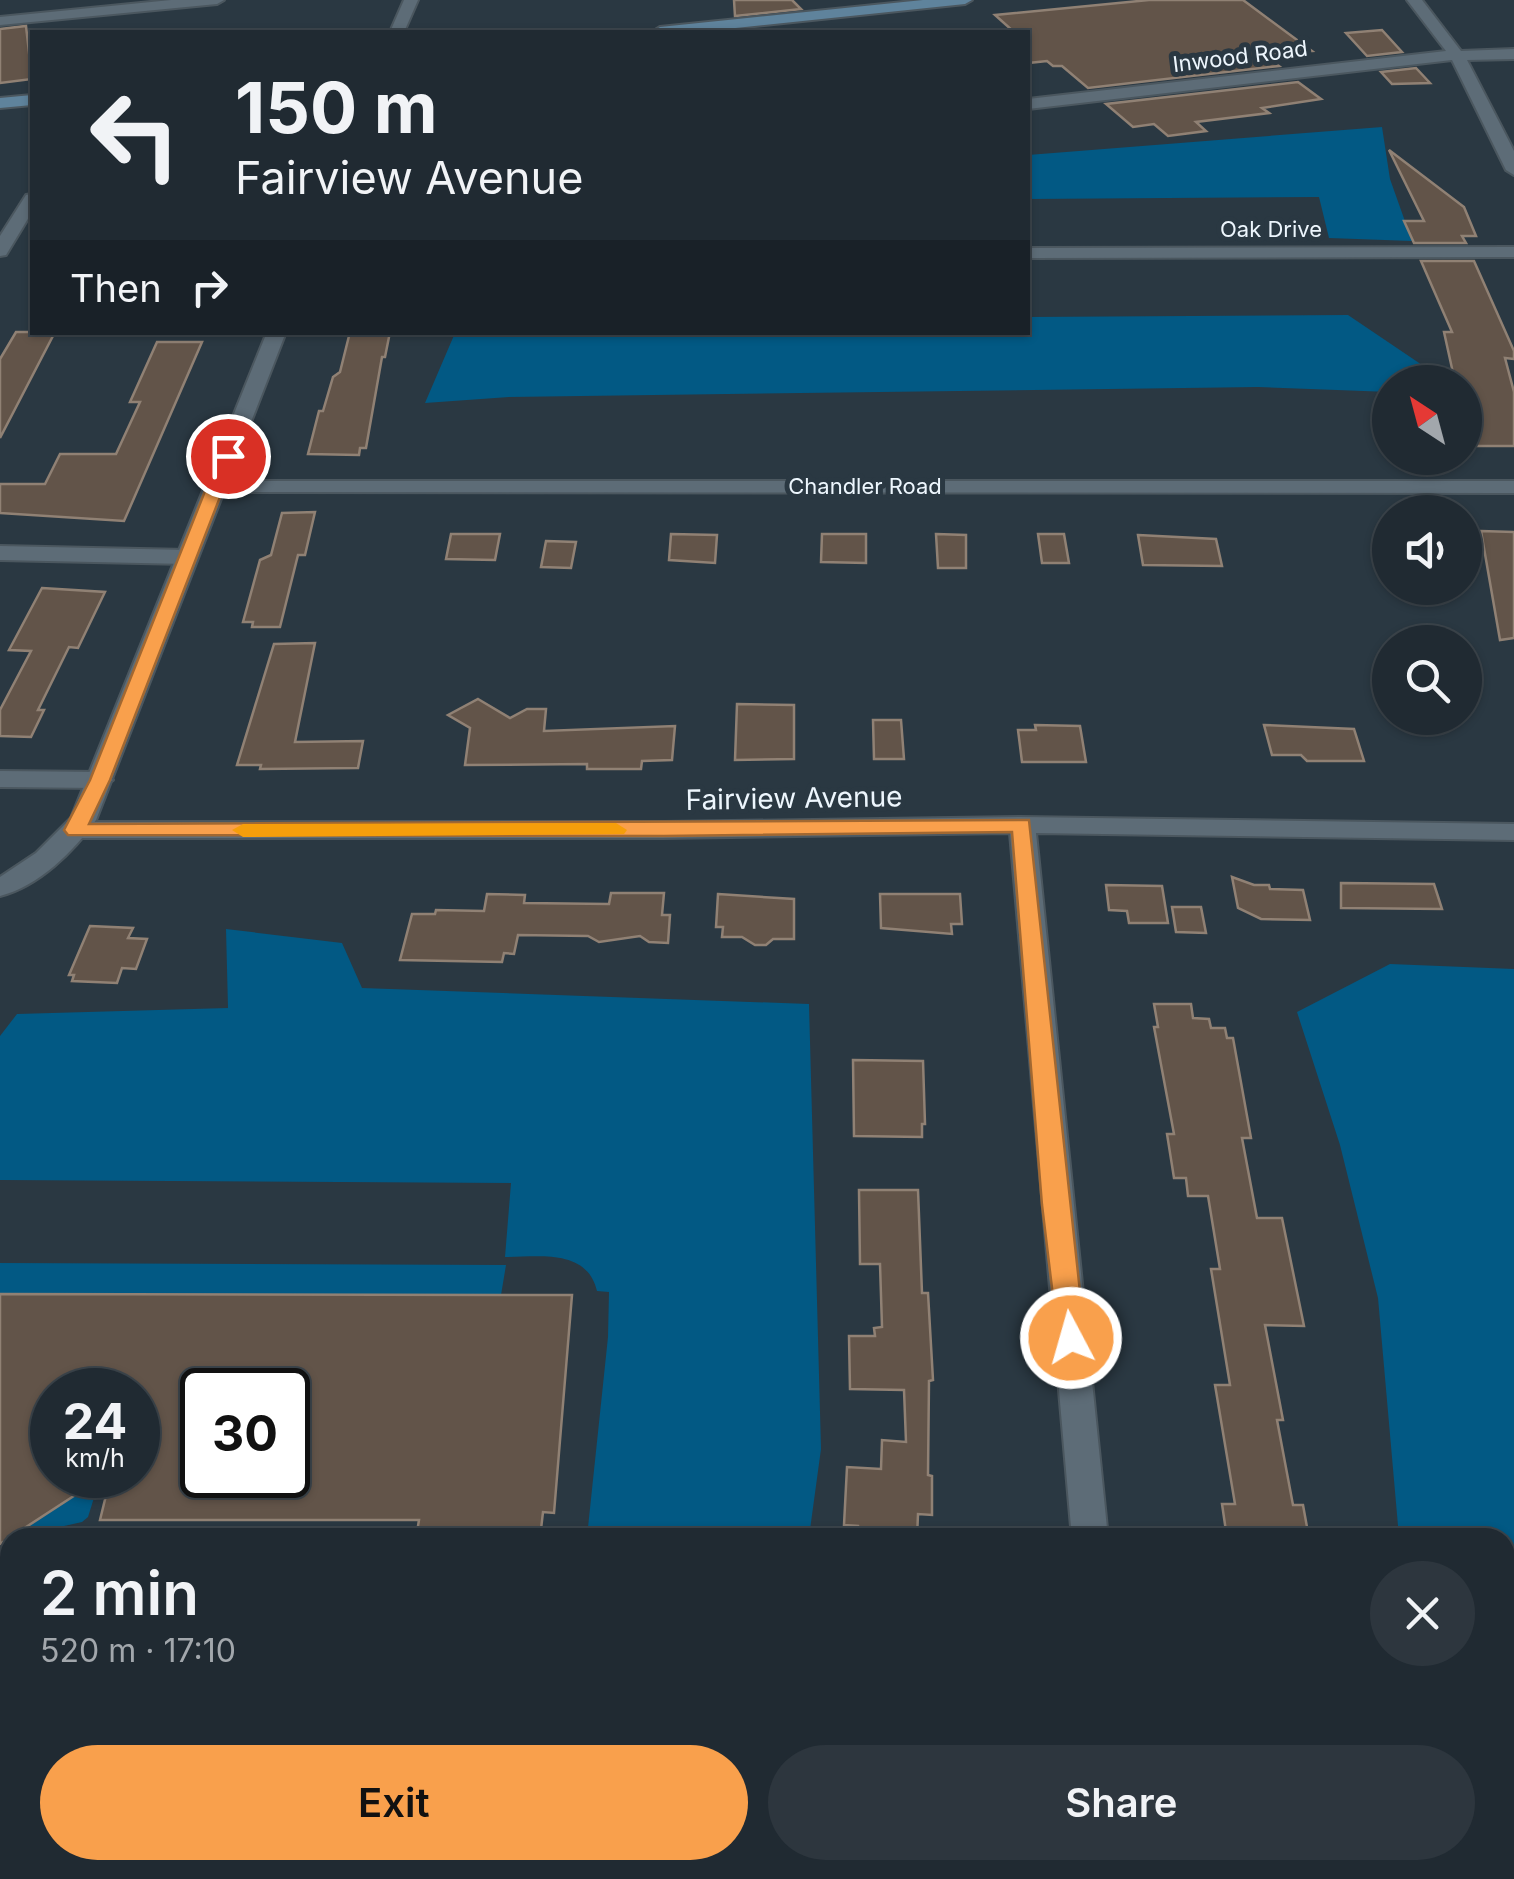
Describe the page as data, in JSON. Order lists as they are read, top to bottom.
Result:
{
  "streets": {
    "street": [
      "Inwood Road",
      "Oak Drive",
      "Chandler Road",
      "Fairview Avenue"
    ]
  },
  "north": "top left",
  "page": {
    "turn": ["150 m", "Fairview Avenue"],
    "then": "Then",
    "speed": "24 km/h",
    "limit": "30",
    "heading": ["2 min", "520 m · 17:10"],
    "buttons": ["Exit", "Share"]
  }
}
